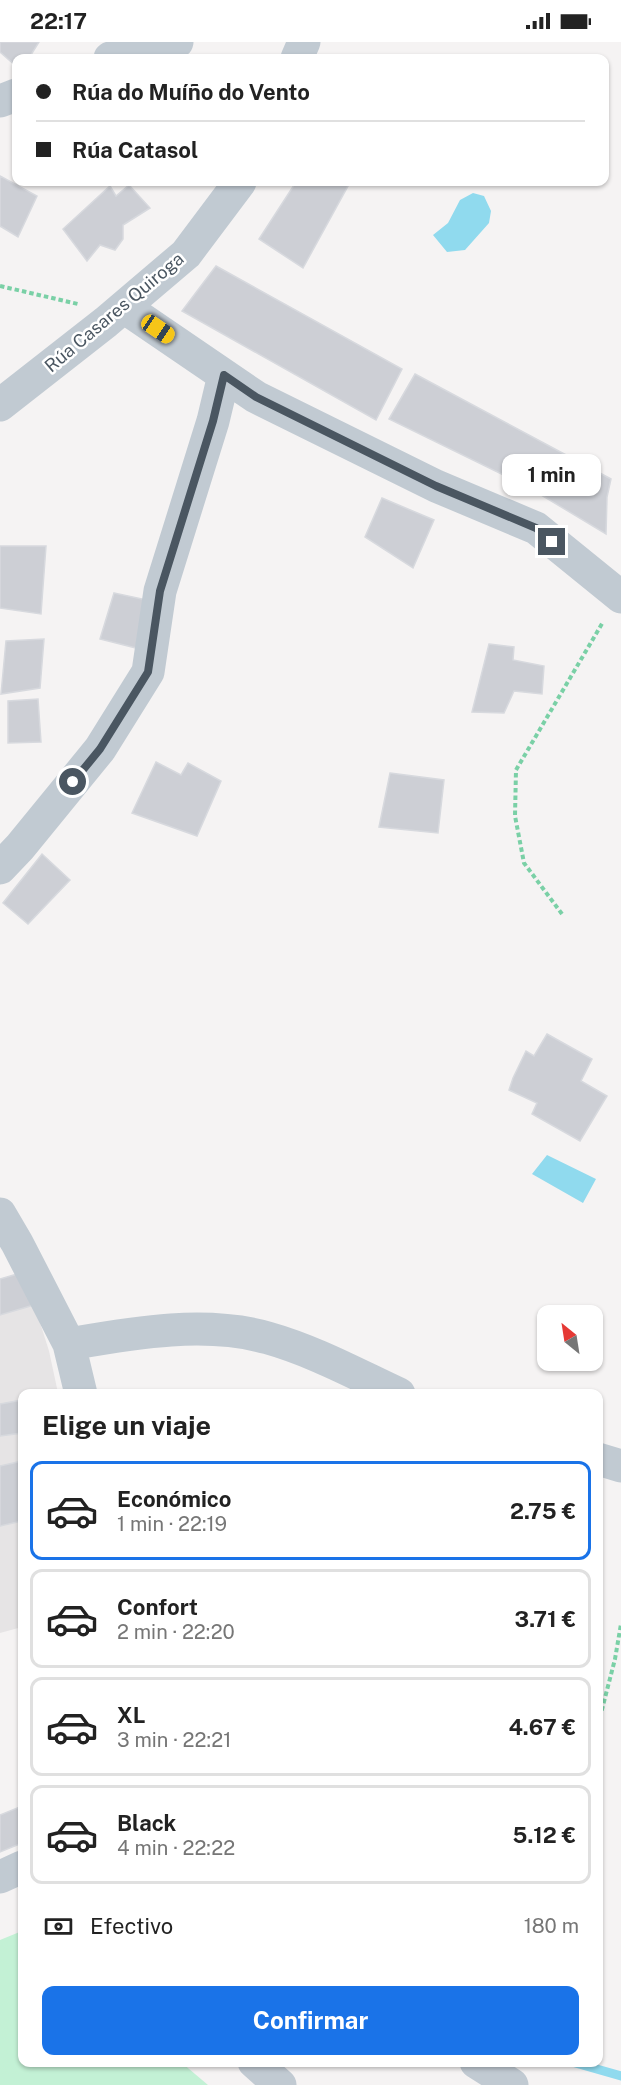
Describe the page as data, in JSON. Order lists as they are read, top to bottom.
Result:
{
  "streets": {
    "street": ["Rúa Casares Quiroga"]
  },
  "north": "top left",
  "page": {
    "status": "22:17",
    "banner": ["Rúa do Muíño do Vento", "Rúa Catasol"],
    "bubble": "1 min",
    "heading": "Elige un viaje",
    "list": [
      {
        "name": "Económico",
        "note": "1 min · 22:19",
        "value": "2.75 €"
      },
      {
        "name": "Confort",
        "note": "2 min · 22:20",
        "value": "3.71 €"
      },
      {
        "name": "XL",
        "note": "3 min · 22:21",
        "value": "4.67 €"
      },
      {
        "name": "Black",
        "note": "4 min · 22:22",
        "value": "5.12 €"
      }
    ],
    "pay": ["Efectivo", "180 m"],
    "buttons": "Confirmar"
  }
}
